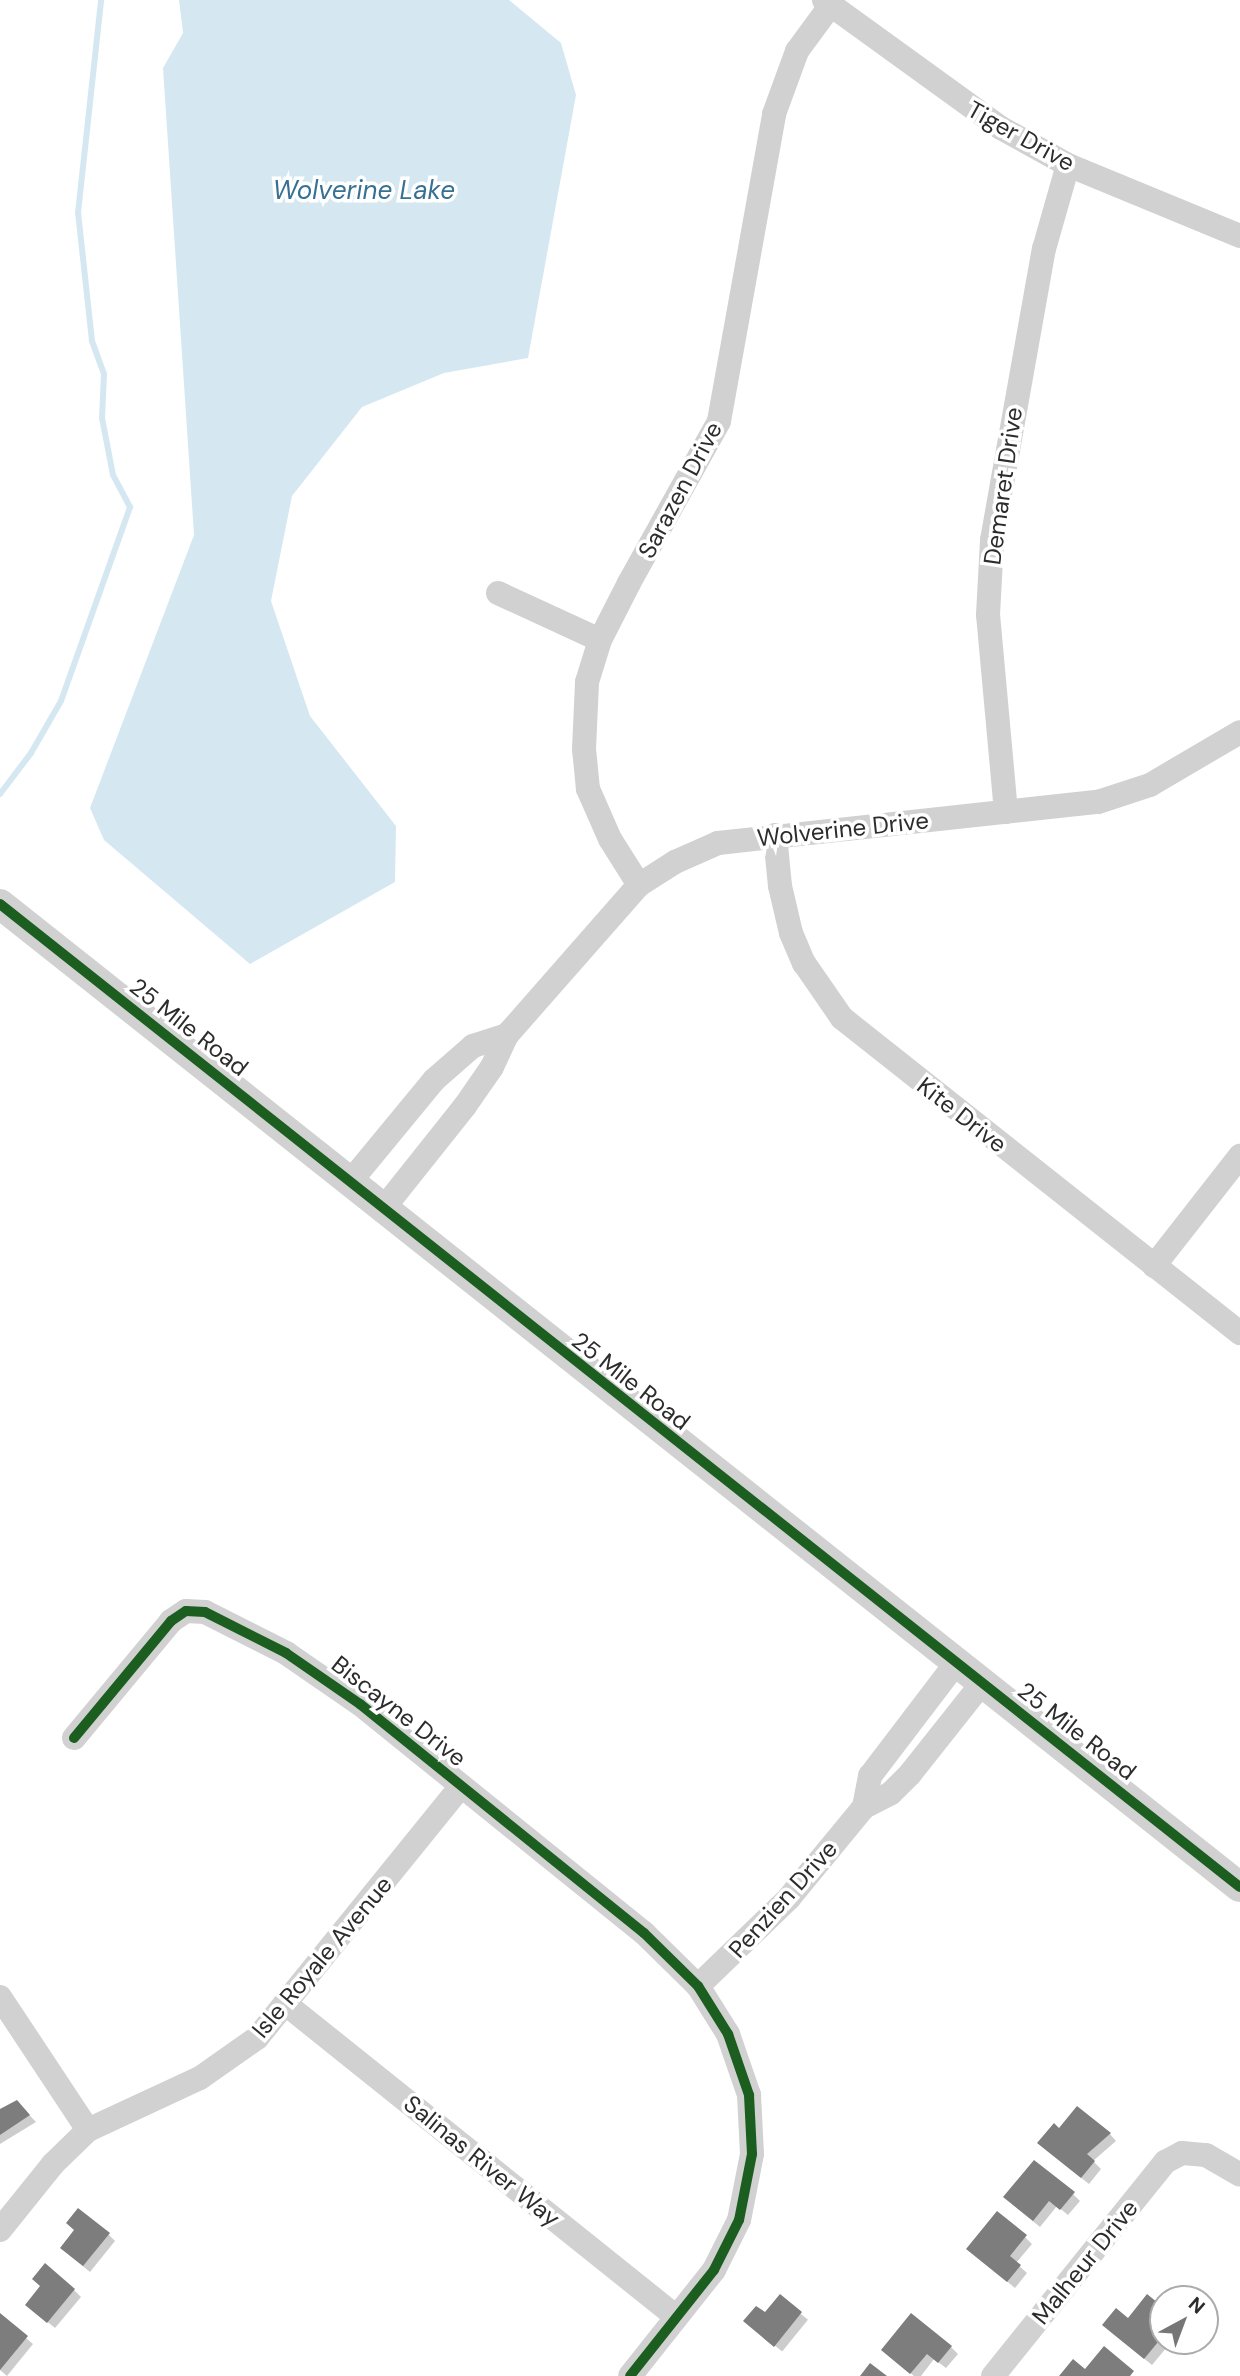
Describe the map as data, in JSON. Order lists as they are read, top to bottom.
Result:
{
  "streets": {
    "street": [
      "Tiger Drive",
      "Demaret Drive",
      "Sarazen Drive",
      "Wolverine Drive",
      "25 Mile Road",
      "Kite Drive",
      "Biscayne Drive",
      "Penzien Drive",
      "Isle Royale Avenue",
      "Salinas River Way",
      "Malheur Drive"
    ]
  },
  "crossings": [
    ["Tiger Drive", "Demaret Drive"],
    ["Tiger Drive", "Sarazen Drive"],
    ["Demaret Drive", "Wolverine Drive"],
    ["Sarazen Drive", "Wolverine Drive"],
    ["Wolverine Drive", "25 Mile Road"],
    ["Wolverine Drive", "Kite Drive"],
    ["25 Mile Road", "Penzien Drive"],
    ["Biscayne Drive", "Penzien Drive"],
    ["Biscayne Drive", "Isle Royale Avenue"],
    ["Biscayne Drive", "Salinas River Way"],
    ["Isle Royale Avenue", "Salinas River Way"]
  ],
  "water": ["Wolverine Lake"],
  "north": "top right"
}
